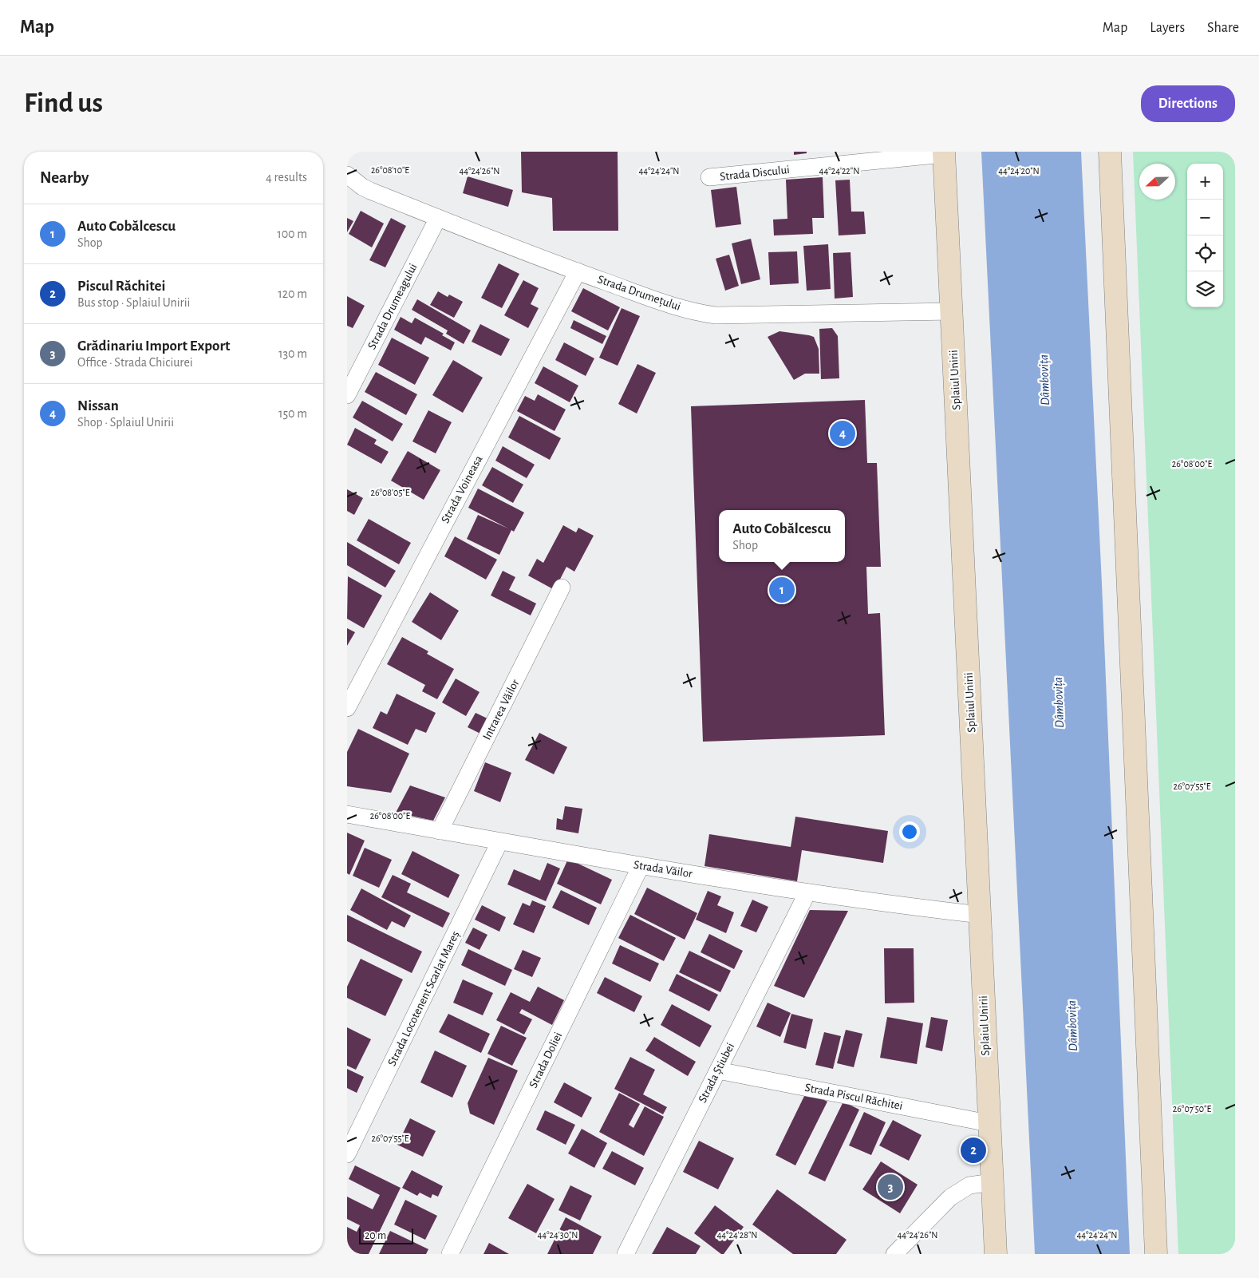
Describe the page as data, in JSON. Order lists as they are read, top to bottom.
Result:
{
  "streets": {
    "main road": ["Splaiul Unirii"],
    "street": [
      "Strada Discului",
      "Strada Drumețului",
      "Strada Drumeagului",
      "Strada Voineasa",
      "Intrarea Văilor",
      "Strada Văilor",
      "Strada Locotenent Scarlat Mareș",
      "Strada Doliei",
      "Strada Știubei",
      "Strada Piscul Răchitei"
    ]
  },
  "crossings": [
    ["Strada Discului", "Splaiul Unirii"],
    ["Strada Drumețului", "Strada Drumeagului"],
    ["Strada Drumețului", "Splaiul Unirii"],
    ["Strada Drumețului", "Strada Voineasa"],
    ["Splaiul Unirii", "Strada Văilor"],
    ["Splaiul Unirii", "Strada Piscul Răchitei"],
    ["Intrarea Văilor", "Strada Văilor"],
    ["Strada Văilor", "Strada Locotenent Scarlat Mareș"],
    ["Strada Văilor", "Strada Doliei"],
    ["Strada Văilor", "Strada Știubei"],
    ["Strada Știubei", "Strada Piscul Răchitei"]
  ],
  "water": ["Dâmbovița"],
  "scale_bar": "20 m",
  "north": "left",
  "page": {
    "header": "Map",
    "nav": ["Map", "Layers", "Share"],
    "buttons": "Directions",
    "title": "Find us",
    "heading": ["Nearby", "4 results"],
    "map_buttons": ["+", "−"],
    "list": [
      {
        "mark": "1",
        "name": "Auto Cobălcescu",
        "note": "Shop",
        "value": "100 m"
      },
      {
        "mark": "2",
        "name": "Piscul Răchitei",
        "note": "Bus stop · Splaiul Unirii",
        "value": "120 m"
      },
      {
        "mark": "3",
        "name": "Grădinariu Import Export",
        "note": "Office · Strada Chiciurei",
        "value": "130 m"
      },
      {
        "mark": "4",
        "name": "Nissan",
        "note": "Shop · Splaiul Unirii",
        "value": "150 m"
      }
    ],
    "pins": [
      "4",
      "1",
      "2",
      "3"
    ],
    "popup": ["Auto Cobălcescu", "Shop"],
    "scale": "20 m"
  },
  "coordinates": [
    "26°08'10\"E",
    "44°24'22\"N",
    "44°24'20\"N",
    "44°24'26\"N",
    "44°24'24\"N",
    "26°08'00\"E",
    "26°08'05\"E",
    "26°07'55\"E",
    "26°07'50\"E",
    "44°24'30\"N",
    "44°24'28\"N"
  ]
}
